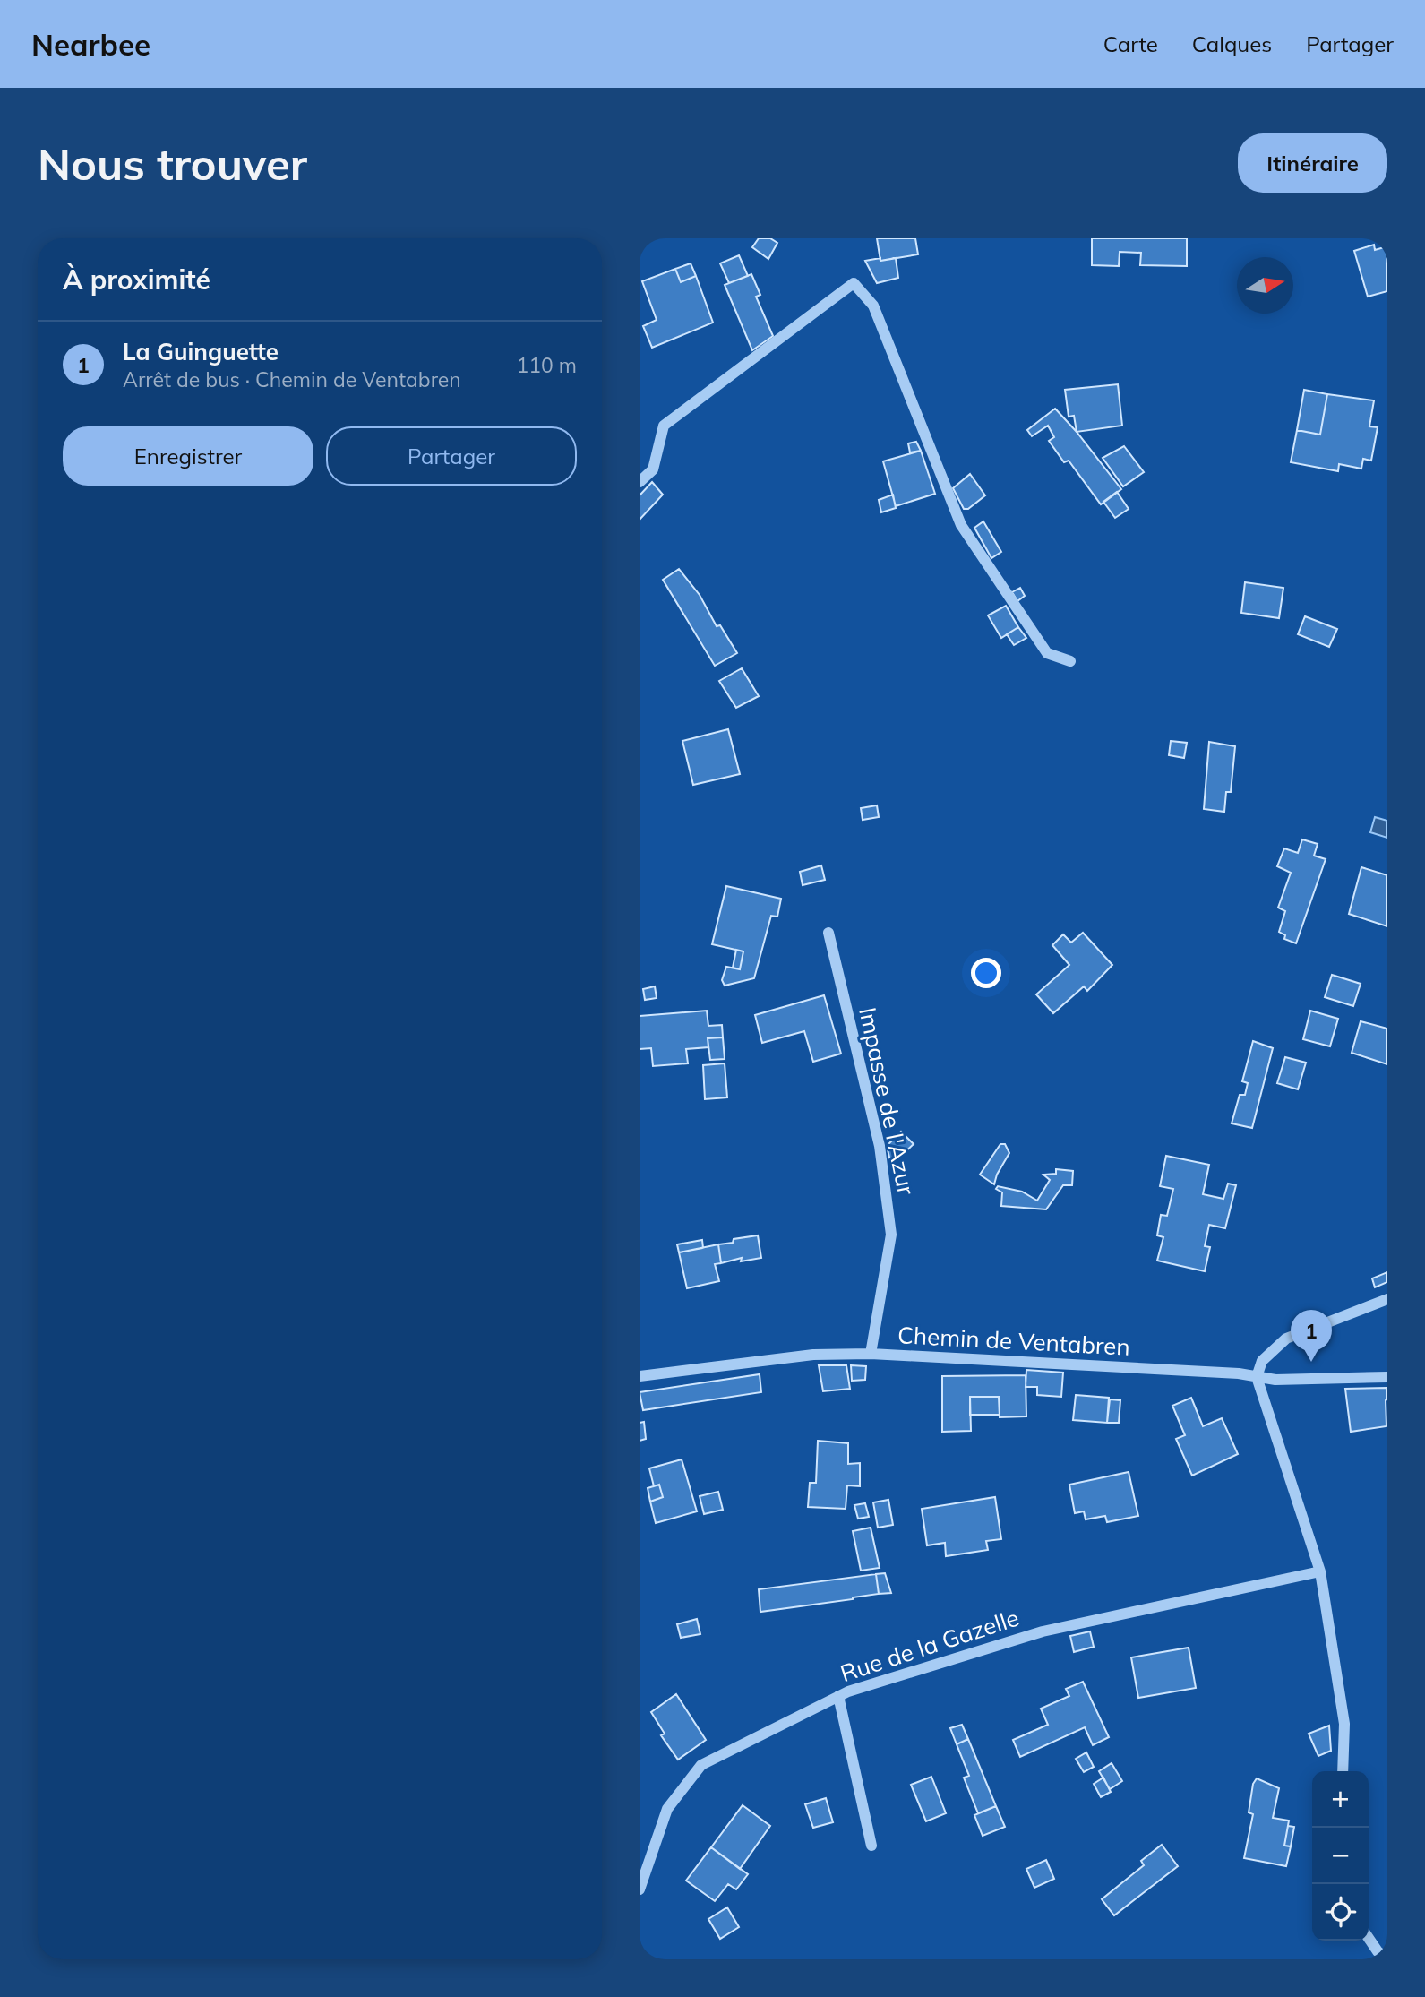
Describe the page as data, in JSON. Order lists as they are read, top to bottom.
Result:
{
  "streets": {
    "street": ["Impasse de l'Azur", "Chemin de Ventabren", "Rue de la Gazelle"]
  },
  "crossings": [
    ["Impasse de l'Azur", "Chemin de Ventabren"]
  ],
  "north": "right",
  "page": {
    "header": "Nearbee",
    "nav": ["Carte", "Calques", "Partager"],
    "buttons": [
      "Itinéraire",
      ["Enregistrer", "Partager"]
    ],
    "title": "Nous trouver",
    "heading": "À proximité",
    "list": [
      {
        "mark": "1",
        "name": "La Guinguette",
        "note": "Arrêt de bus · Chemin de Ventabren",
        "value": "110 m"
      }
    ],
    "pins": "1",
    "map_buttons": ["+", "−"]
  }
}
